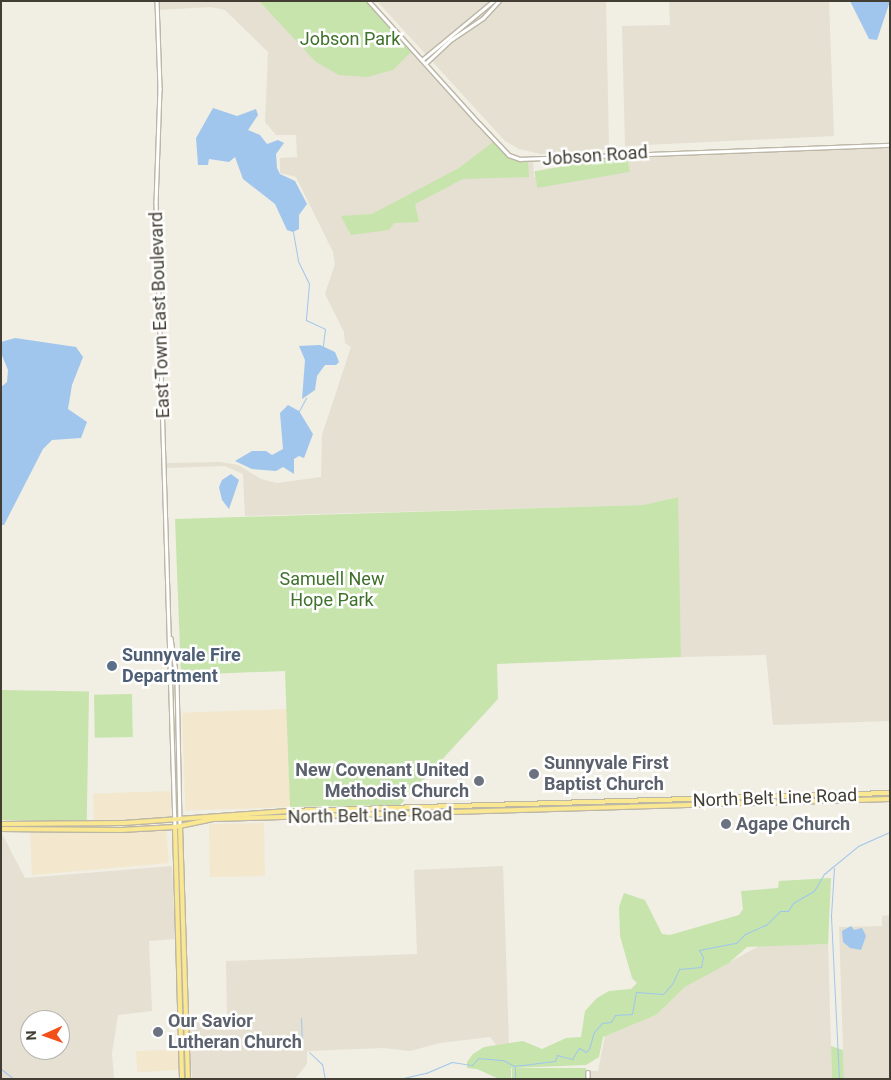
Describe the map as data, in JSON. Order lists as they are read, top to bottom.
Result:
{
  "streets": {
    "main road": ["North Belt Line Road"],
    "street": ["Jobson Road", "East Town East Boulevard"]
  },
  "crossings": [
    ["East Town East Boulevard", "North Belt Line Road"]
  ],
  "parks": ["Jobson Park", "Samuell New Hope Park"],
  "places": [
    "Sunnyvale Fire Department",
    "Sunnyvale First Baptist Church",
    "New Covenant United Methodist Church",
    "Agape Church",
    "Our Savior Lutheran Church"
  ],
  "north": "left"
}
